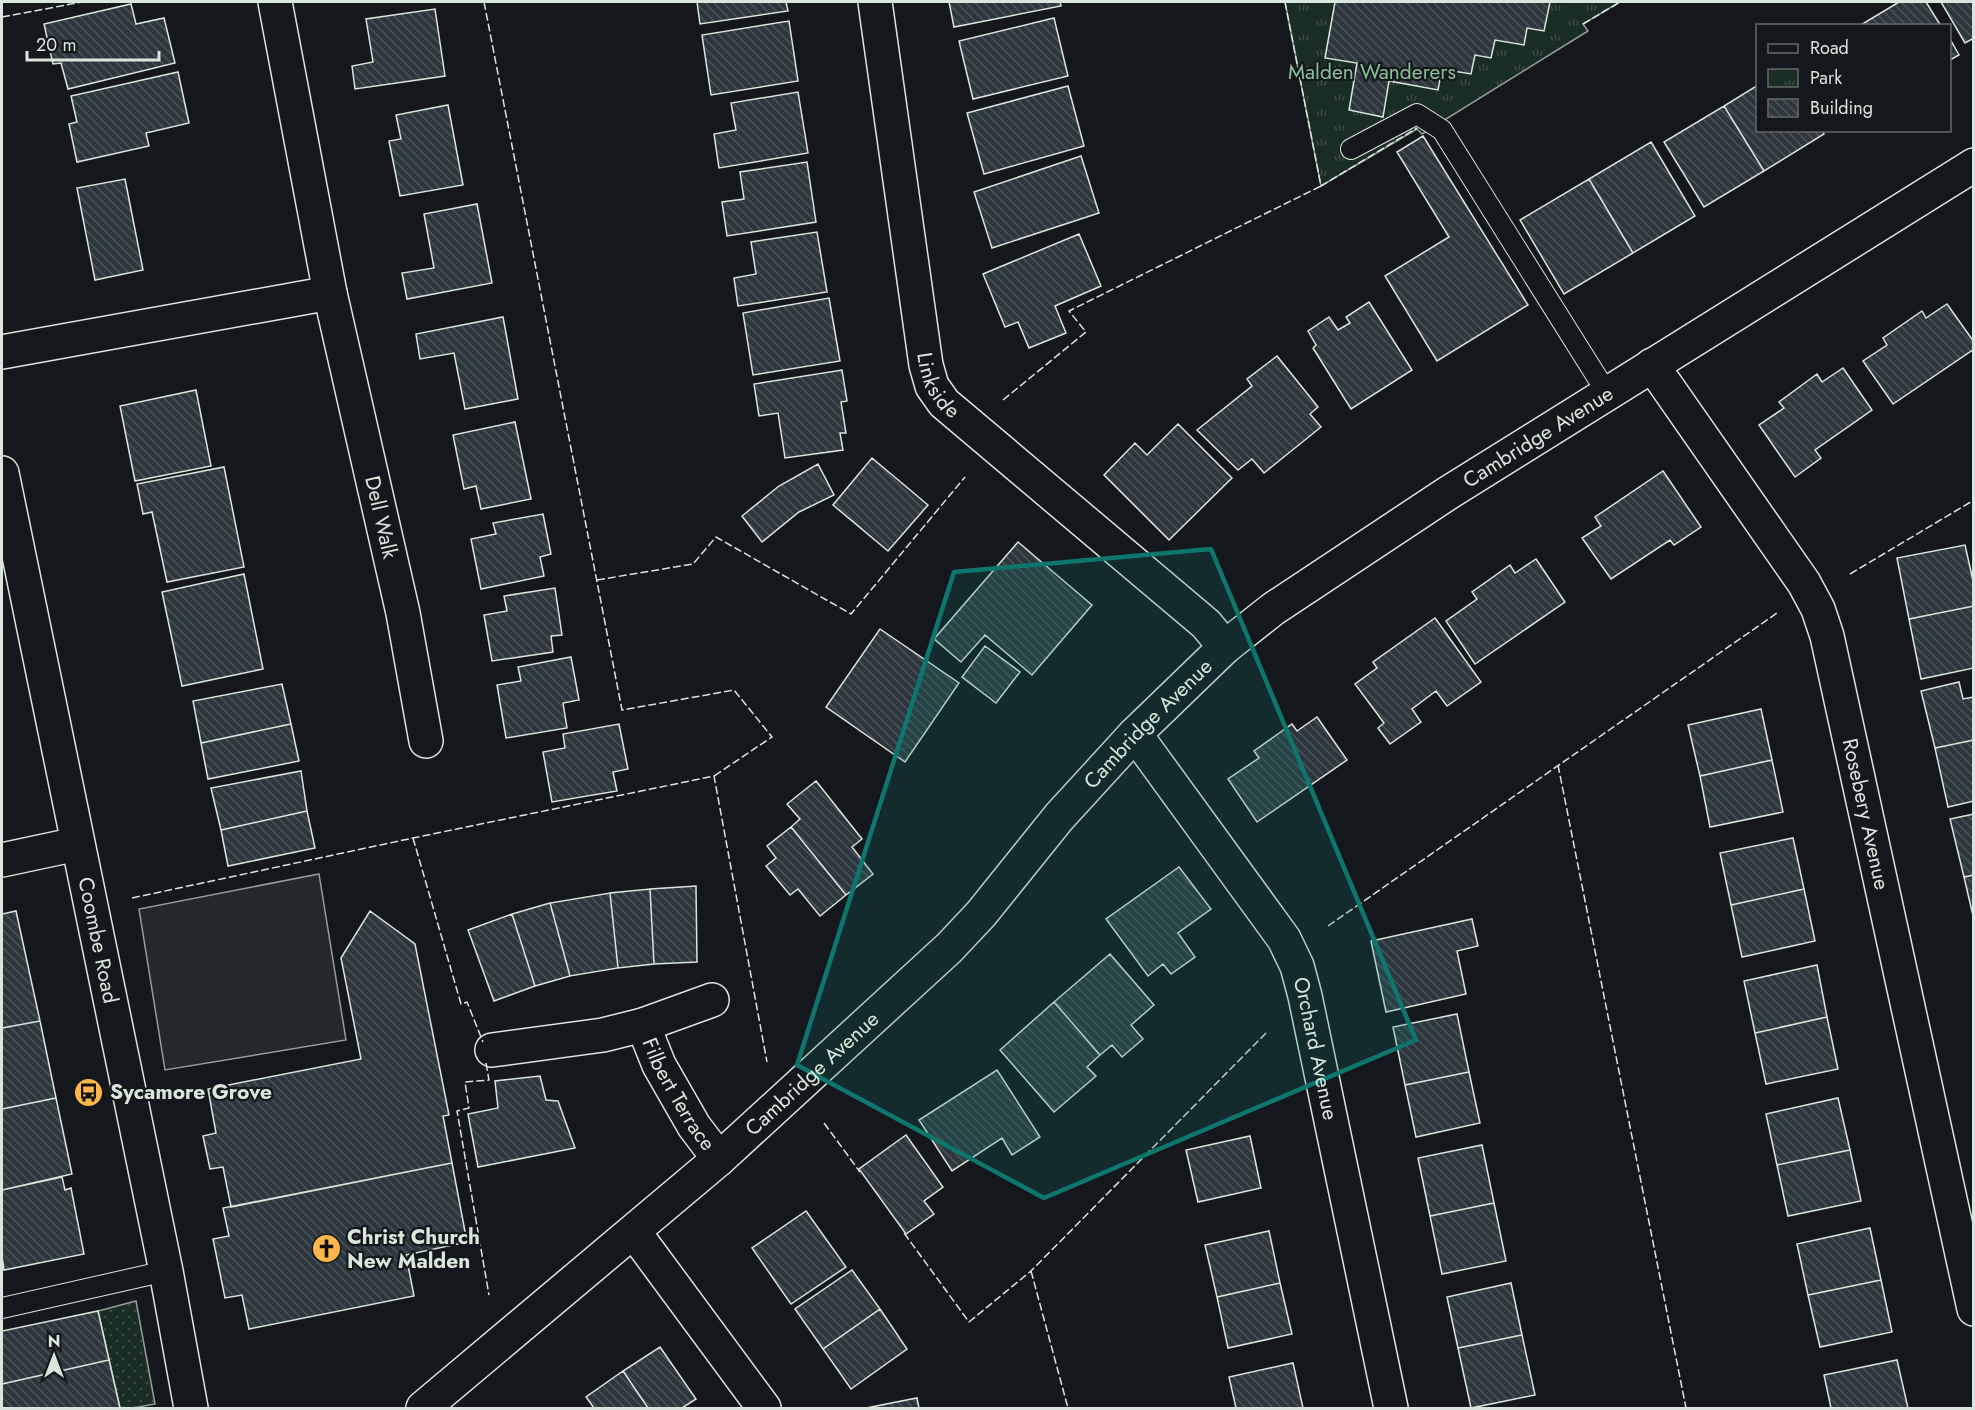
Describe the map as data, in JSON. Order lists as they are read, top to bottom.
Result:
{
  "streets": {
    "street": [
      "Linkside",
      "Cambridge Avenue",
      "Dell Walk",
      "Rosebery Avenue",
      "Coombe Road",
      "Orchard Avenue",
      "Filbert Terrace"
    ]
  },
  "crossings": [
    ["Linkside", "Cambridge Avenue"],
    ["Cambridge Avenue", "Rosebery Avenue"],
    ["Cambridge Avenue", "Orchard Avenue"],
    ["Cambridge Avenue", "Filbert Terrace"]
  ],
  "parks": ["Malden Wanderers"],
  "places": {
    "bus stop": ["Sycamore Grove"],
    "church": ["Christ Church New Malden"]
  },
  "legend": ["Road", "Park", "Building"],
  "scale_bar": "20 m",
  "north": "top"
}
